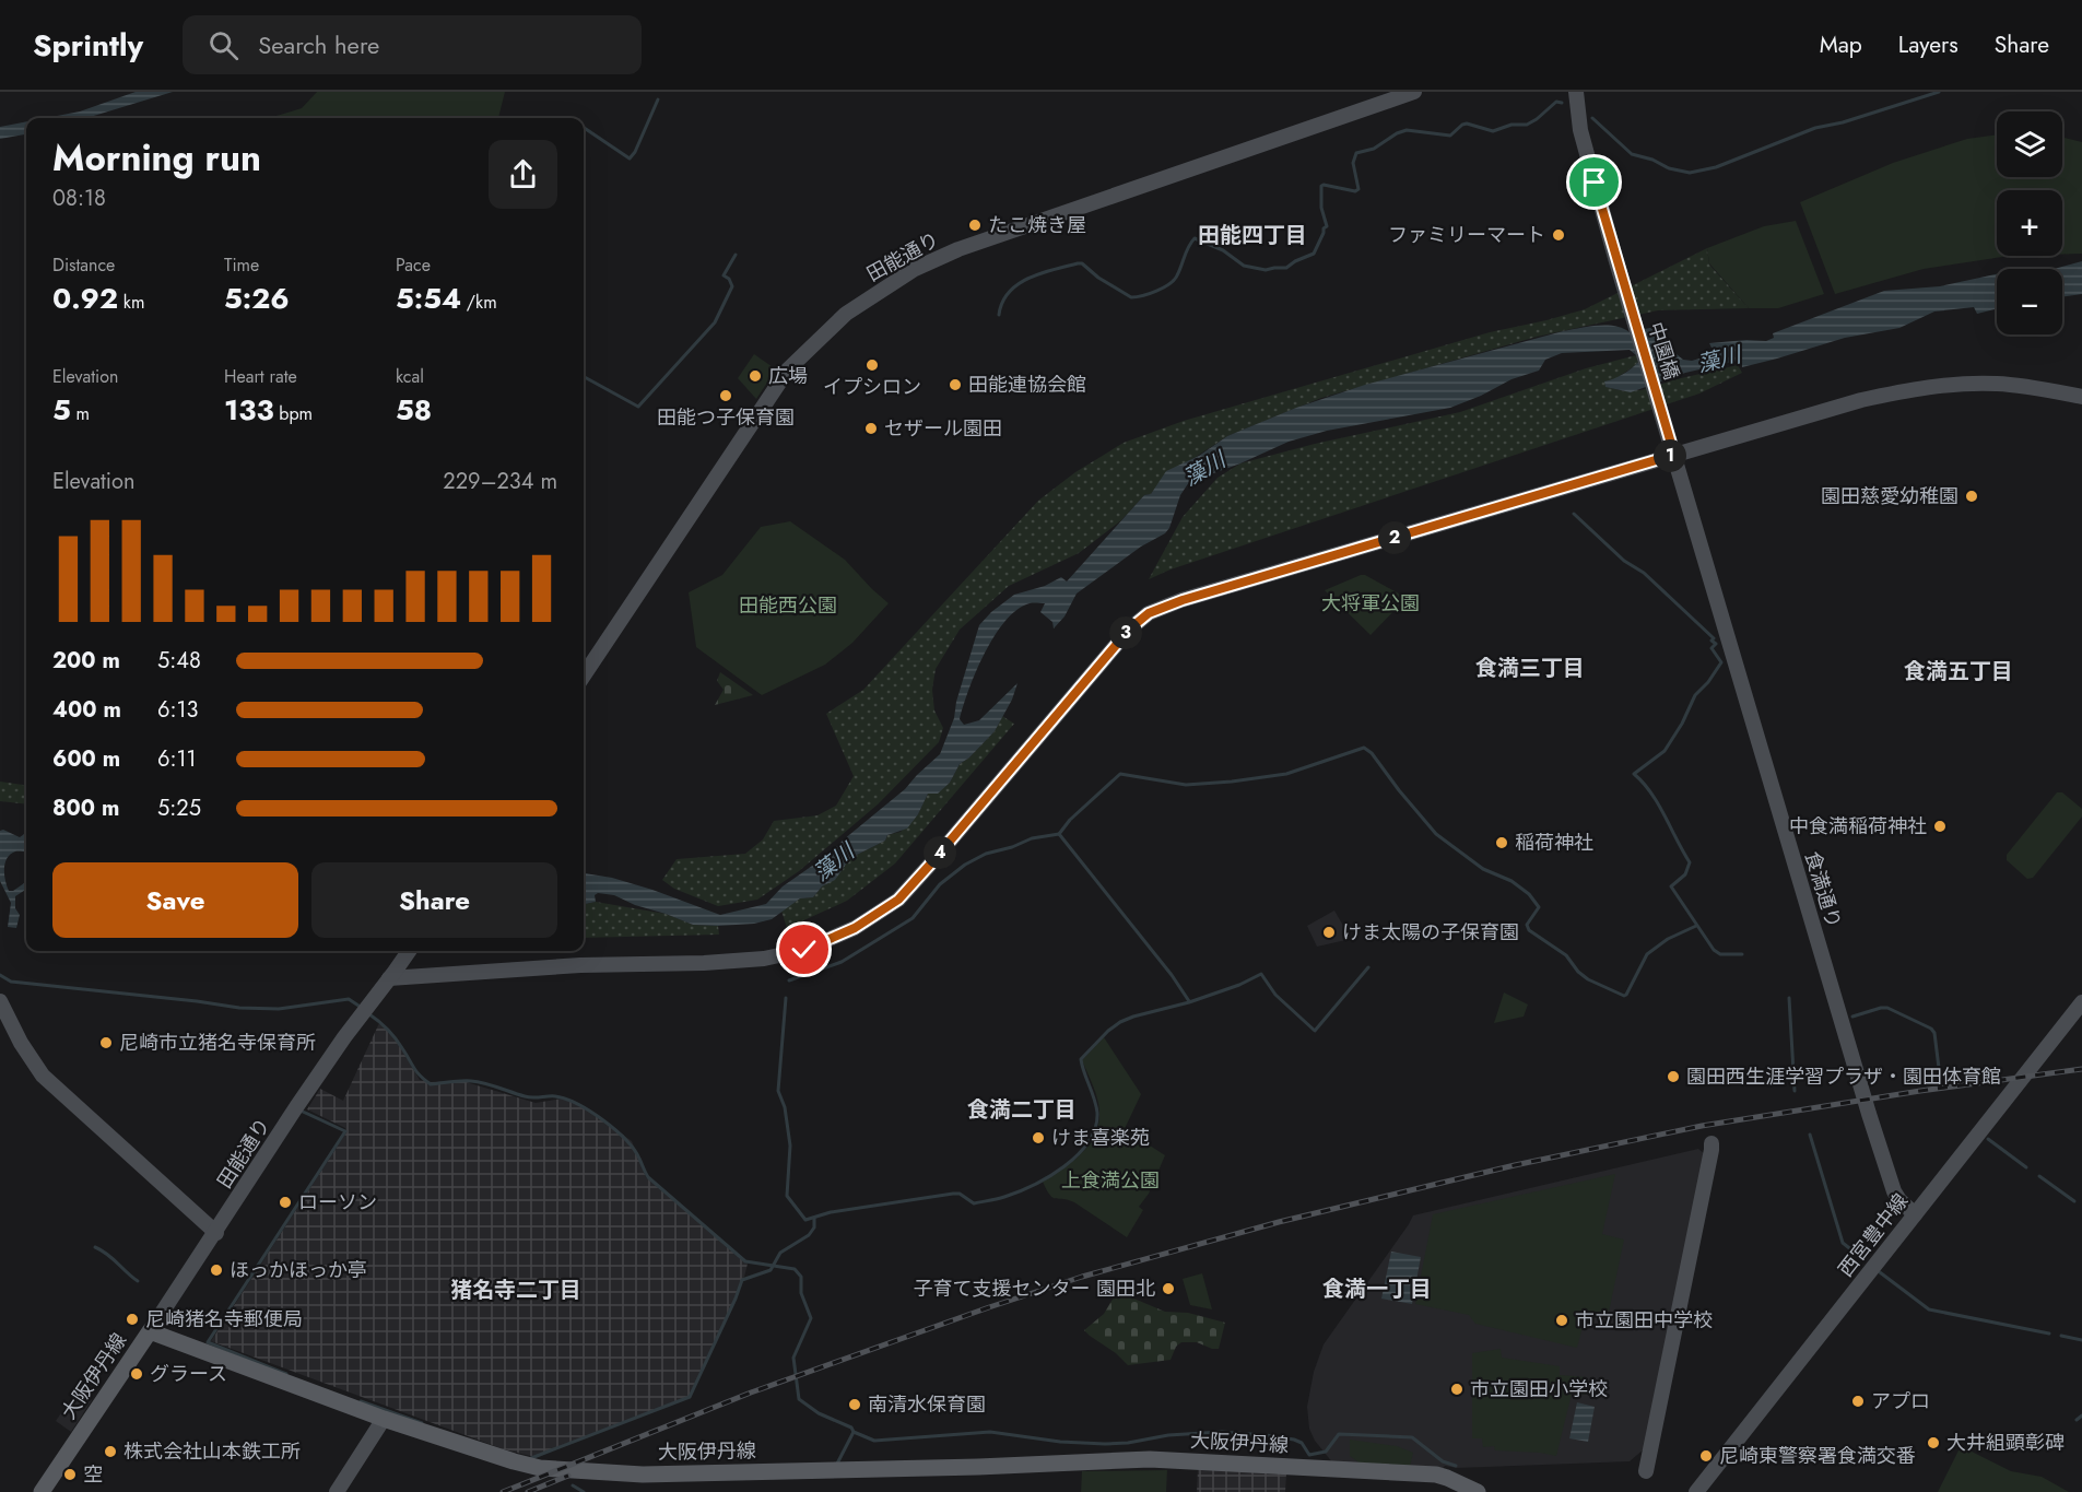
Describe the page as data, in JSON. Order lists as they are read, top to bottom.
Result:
{
  "streets": {
    "main road": ["大阪伊丹線"],
    "street": [
      "田能通り",
      "中園橋",
      "食満通り",
      "西宮豊中線"
    ]
  },
  "crossings": [
    ["田能通り", "大阪伊丹線"],
    ["中園橋", "食満通り"],
    ["食満通り", "西宮豊中線"]
  ],
  "districts": [
    "田能四丁目",
    "食満三丁目",
    "食満五丁目",
    "食満二丁目",
    "食満一丁目",
    "猪名寺二丁目"
  ],
  "water": ["藻川"],
  "parks": ["大将軍公園", "田能西公園", "上食満公園"],
  "places": [
    "たこ焼き屋",
    "ファミリーマート",
    "イプシロン",
    "広場",
    "田能連協会館",
    "田能つ子保育園",
    "セザール園田",
    "園田慈愛幼稚園",
    "中食満稲荷神社",
    "稲荷神社",
    "けま太陽の子保育園",
    "尼崎市立猪名寺保育所",
    "園田西生涯学習プラザ・園田体育館",
    "けま喜楽苑",
    "ローソン",
    "ほっかほっか亭",
    "子育て支援センター 園田北",
    "尼崎猪名寺郵便局",
    "市立園田中学校",
    "グラース",
    "市立園田小学校",
    "アプロ",
    "南清水保育園",
    "大井組顕彰碑",
    "株式会社山本鉄工所",
    "尼崎東警察署食満交番",
    "空"
  ],
  "page": {
    "header": "Sprintly",
    "search": "Search here",
    "nav": ["Map", "Layers", "Share"],
    "map_buttons": ["+", "−"],
    "heading": ["Morning run", "08:18"],
    "stats": [
      ["Distance", "0.92 km"],
      ["Time", "5:26"],
      ["Pace", "5:54 /km"],
      ["Elevation", "5 m"],
      ["Heart rate", "133 bpm"],
      ["kcal", "58"]
    ],
    "pins": [
      "1",
      "2",
      "3",
      "4"
    ],
    "chart": ["Elevation", "229–234 m"],
    "list": [
      {
        "name": "200 m",
        "note": "5:48"
      },
      {
        "name": "400 m",
        "note": "6:13"
      },
      {
        "name": "600 m",
        "note": "6:11"
      },
      {
        "name": "800 m",
        "note": "5:25"
      }
    ],
    "buttons": ["Save", "Share"]
  }
}
